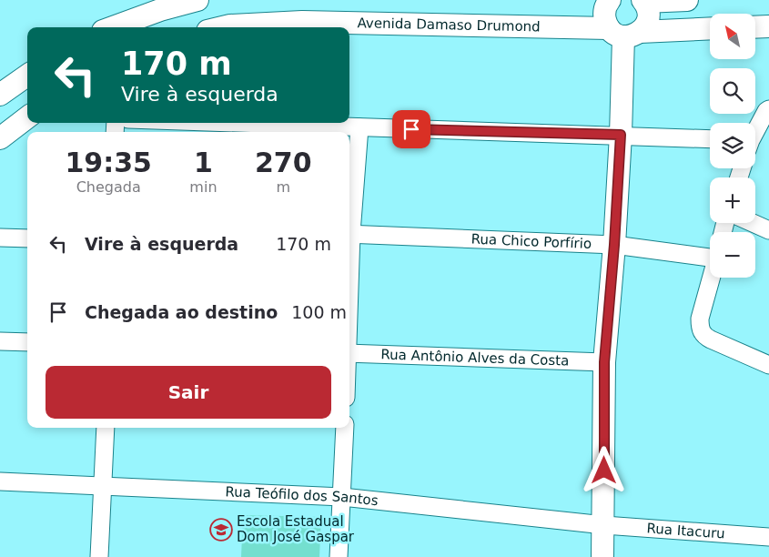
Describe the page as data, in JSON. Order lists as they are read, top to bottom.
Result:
{
  "streets": {
    "main road": ["Avenida Damaso Drumond"],
    "street": [
      "Rua Chico Porfírio",
      "Rua Antônio Alves da Costa",
      "Rua Teófilo dos Santos",
      "Rua Itacuru"
    ]
  },
  "crossings": [
    ["Rua Teófilo dos Santos", "Rua Itacuru"]
  ],
  "places": {
    "school or university": ["Escola Estadual Dom José Gaspar"]
  },
  "north": "top left",
  "page": {
    "map_buttons": ["+", "−"],
    "turn": ["170 m", "Vire à esquerda"],
    "eta": [
      "19:35",
      "Chegada",
      "1",
      "min",
      "270",
      "m"
    ],
    "list": [
      {
        "name": "Vire à esquerda",
        "value": "170 m"
      },
      {
        "name": "Chegada ao destino",
        "value": "100 m"
      }
    ],
    "buttons": "Sair"
  }
}
